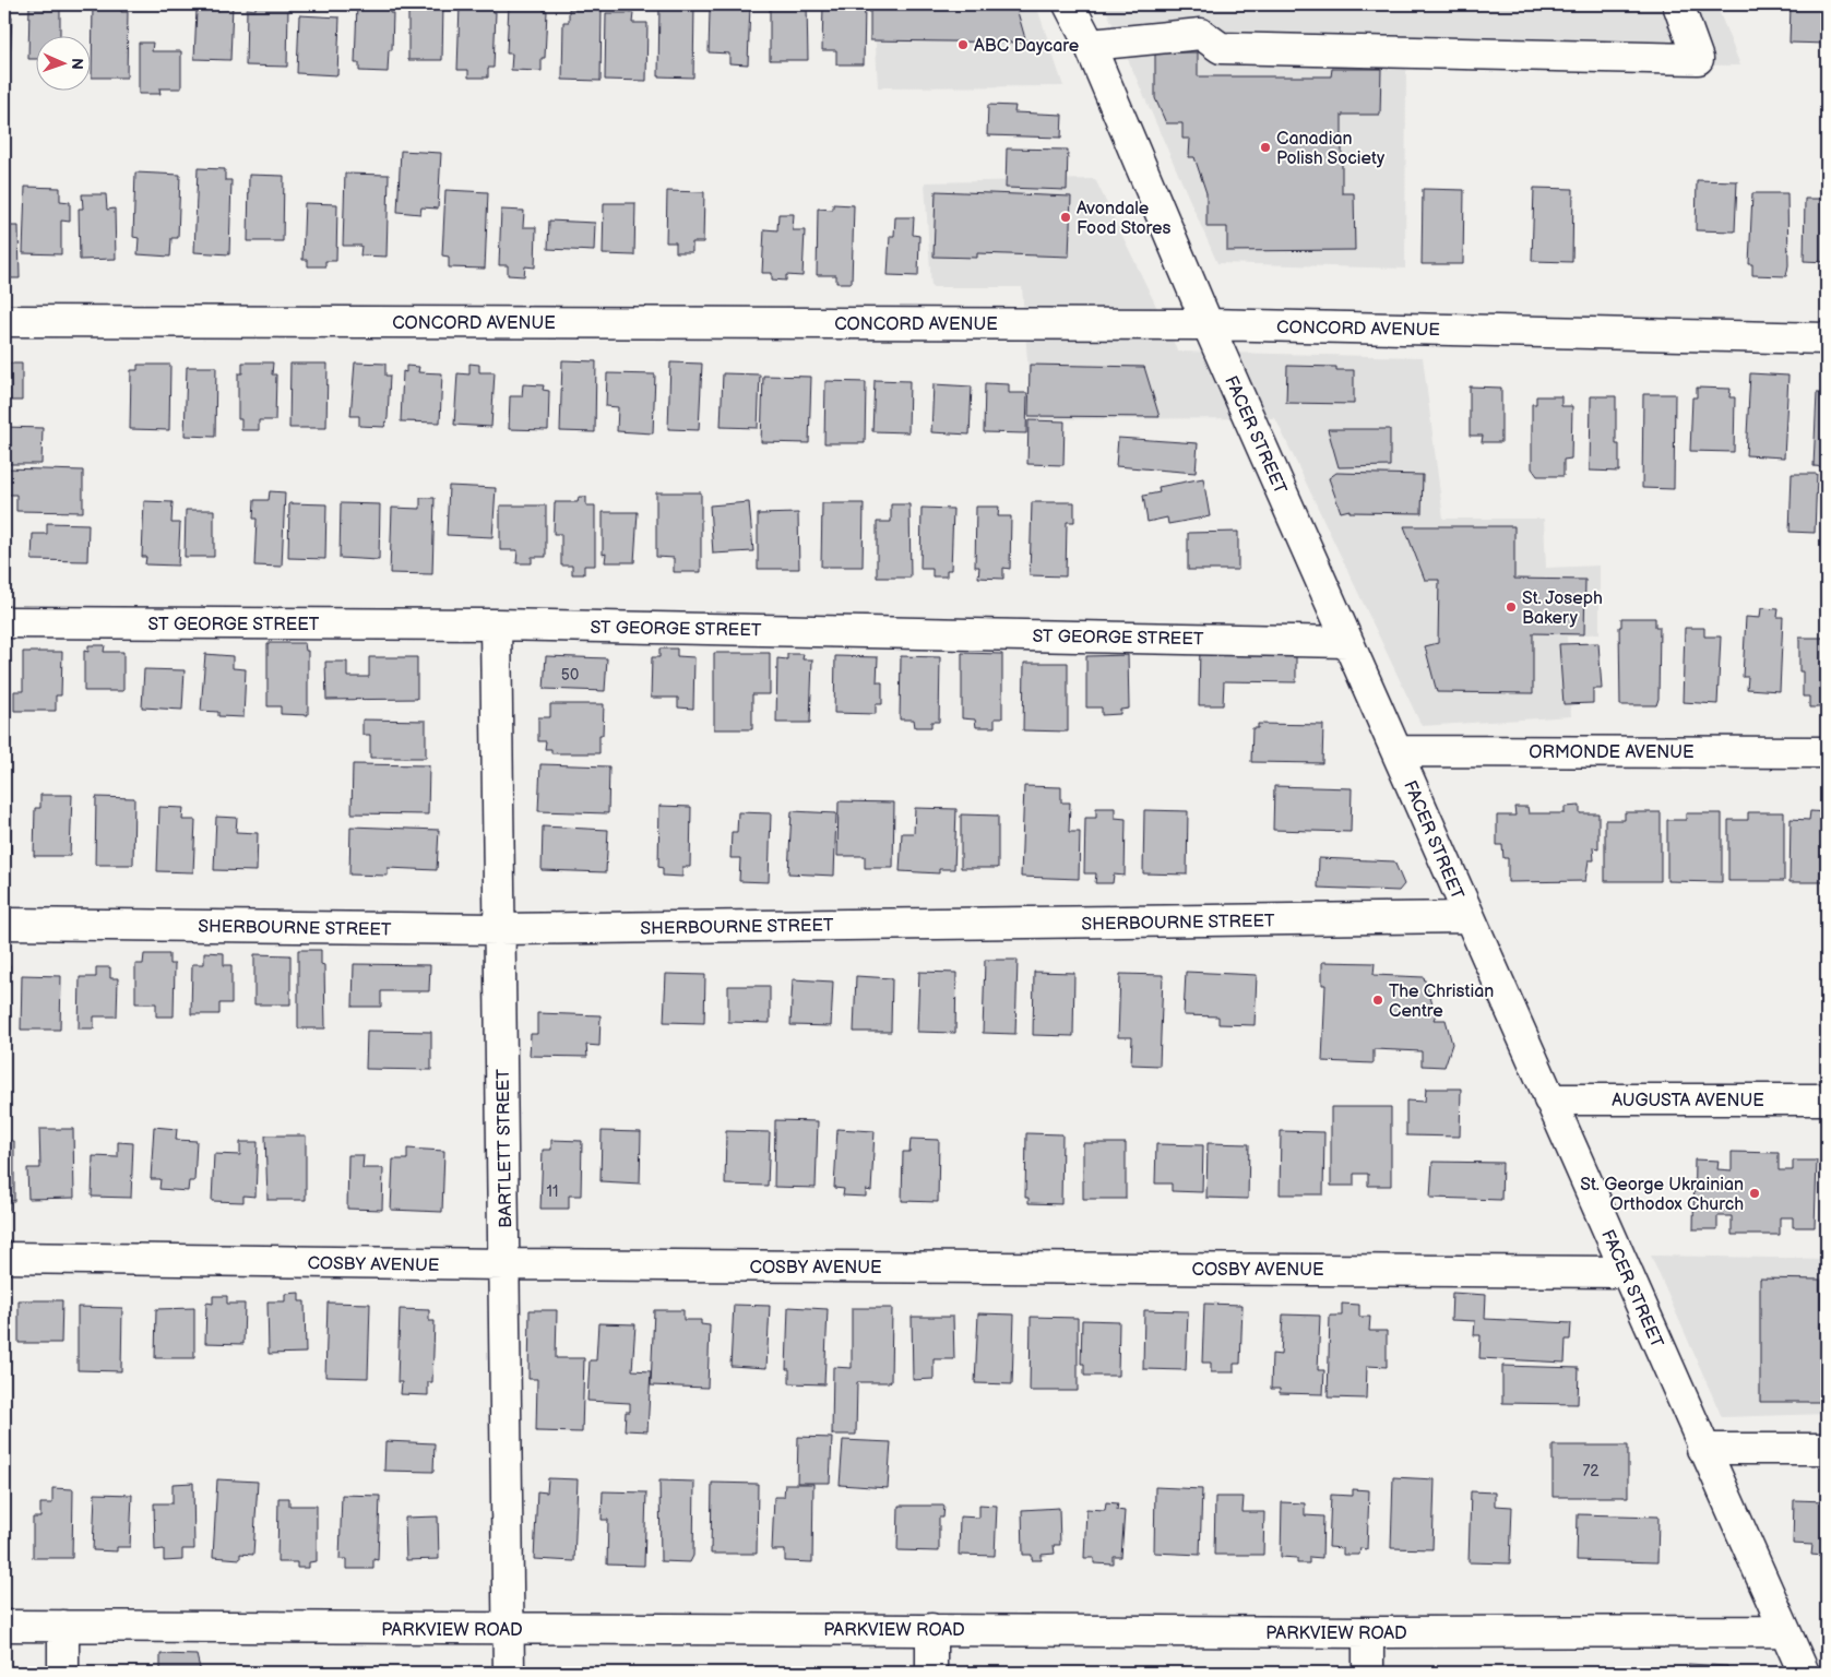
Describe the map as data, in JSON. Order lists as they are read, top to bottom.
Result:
{
  "streets": {
    "street": [
      "CONCORD AVENUE",
      "FACER STREET",
      "ST GEORGE STREET",
      "ORMONDE AVENUE",
      "SHERBOURNE STREET",
      "AUGUSTA AVENUE",
      "BARTLETT STREET",
      "COSBY AVENUE",
      "PARKVIEW ROAD"
    ]
  },
  "crossings": [
    ["CONCORD AVENUE", "FACER STREET"],
    ["FACER STREET", "ST GEORGE STREET"],
    ["FACER STREET", "ORMONDE AVENUE"],
    ["FACER STREET", "SHERBOURNE STREET"],
    ["FACER STREET", "AUGUSTA AVENUE"],
    ["FACER STREET", "COSBY AVENUE"],
    ["FACER STREET", "PARKVIEW ROAD"],
    ["ST GEORGE STREET", "BARTLETT STREET"],
    ["SHERBOURNE STREET", "BARTLETT STREET"],
    ["BARTLETT STREET", "COSBY AVENUE"],
    ["BARTLETT STREET", "PARKVIEW ROAD"]
  ],
  "places": [
    "ABC Daycare",
    "Canadian Polish Society",
    "Avondale Food Stores",
    "St. Joseph Bakery",
    "The Christian Centre",
    "St. George Ukrainian Orthodox Church"
  ],
  "house_numbers": ["50", "11", "72"],
  "north": "right"
}
